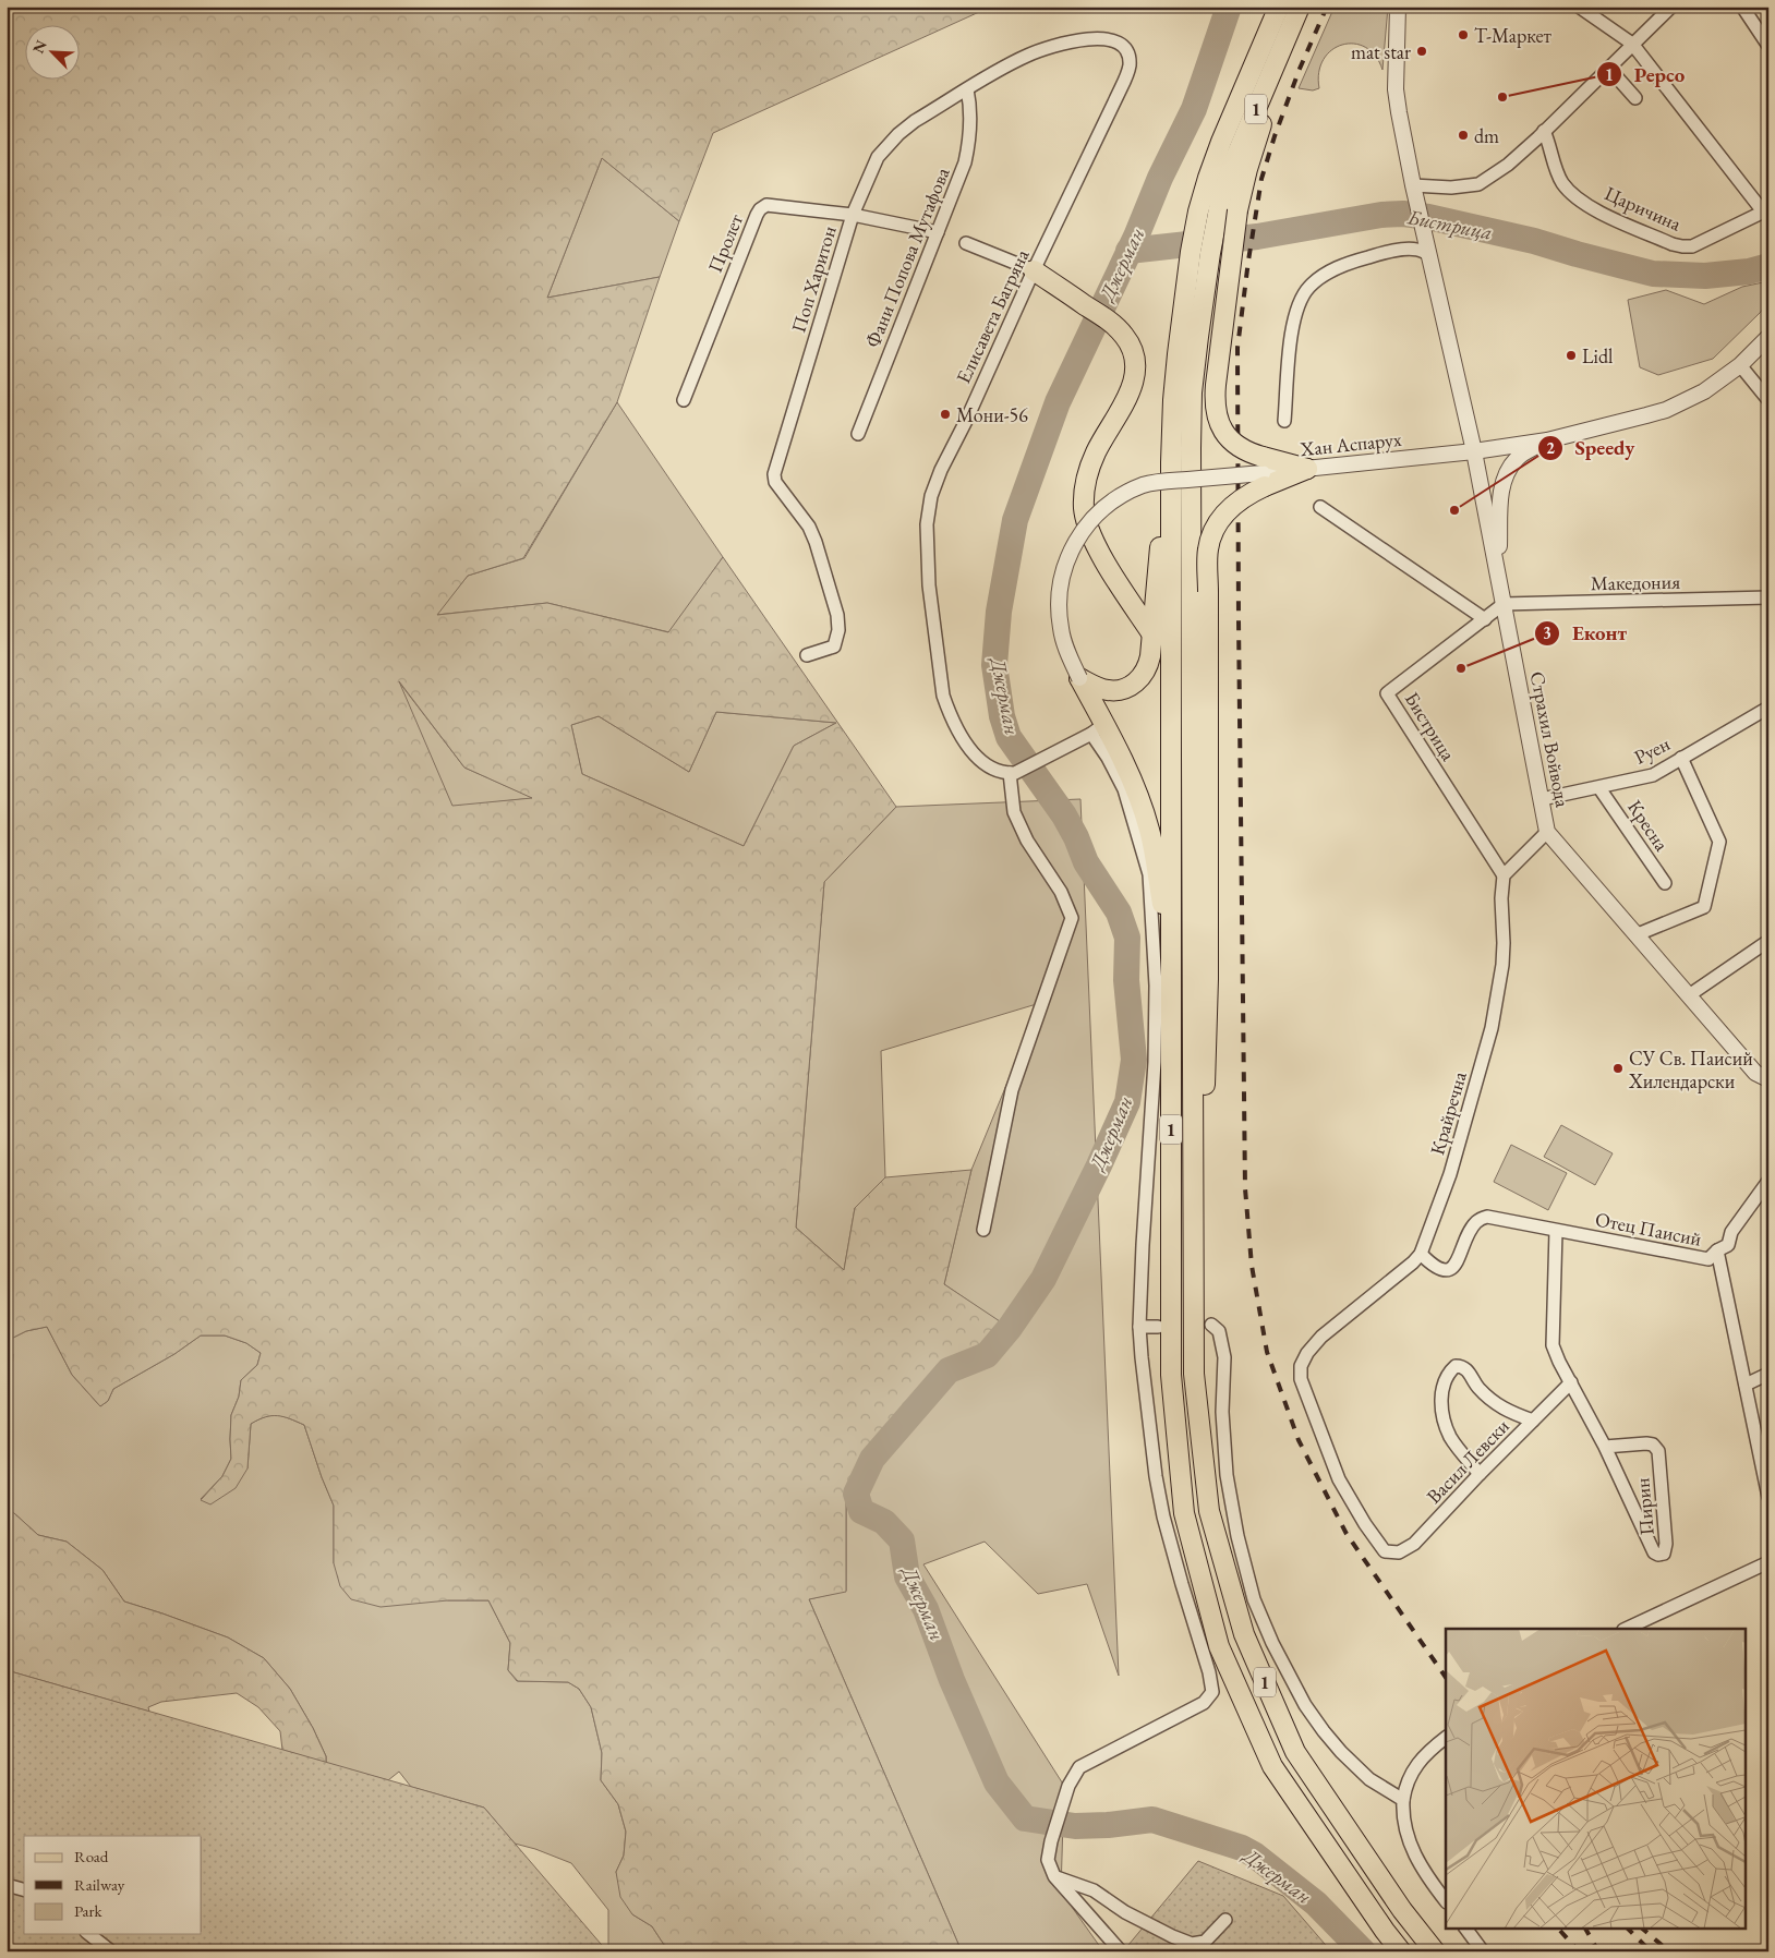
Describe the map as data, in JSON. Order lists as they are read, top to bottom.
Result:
{
  "streets": {
    "main road": ["1"],
    "street": [
      "Царичина",
      "Пролет",
      "Фани Попова Мутафова",
      "Поп Харитон",
      "Елисавета Багряна",
      "Хан Аспарух",
      "Македония",
      "Бистрица",
      "Страхил Войвода",
      "Руен",
      "Кресна",
      "Крайречна",
      "Отец Паисий",
      "Васил Левски",
      "Пирин"
    ]
  },
  "crossings": [
    ["Пролет", "Фани Попова Мутафова"],
    ["Пролет", "Поп Харитон"],
    ["Фани Попова Мутафова", "Поп Харитон"],
    ["Поп Харитон", "Елисавета Багряна"],
    ["Хан Аспарух", "Страхил Войвода"],
    ["Македония", "Бистрица"],
    ["Македония", "Страхил Войвода"],
    ["Бистрица", "Страхил Войвода"],
    ["Бистрица", "Крайречна"],
    ["Страхил Войвода", "Руен"],
    ["Руен", "Кресна"],
    ["Крайречна", "Отец Паисий"],
    ["Крайречна", "Васил Левски"],
    ["Отец Паисий", "Пирин"],
    ["Васил Левски", "Пирин"]
  ],
  "water": ["Бистрица", "Джерман"],
  "places": [
    "Т-Маркет",
    "mat star",
    "Pepco",
    "dm",
    "Lidl",
    "Мони-56",
    "Speedy",
    "Еконт",
    "СУ Св. Паисий Хилендарски"
  ],
  "legend": ["Road", "Railway", "Park"],
  "north": "top left"
}
